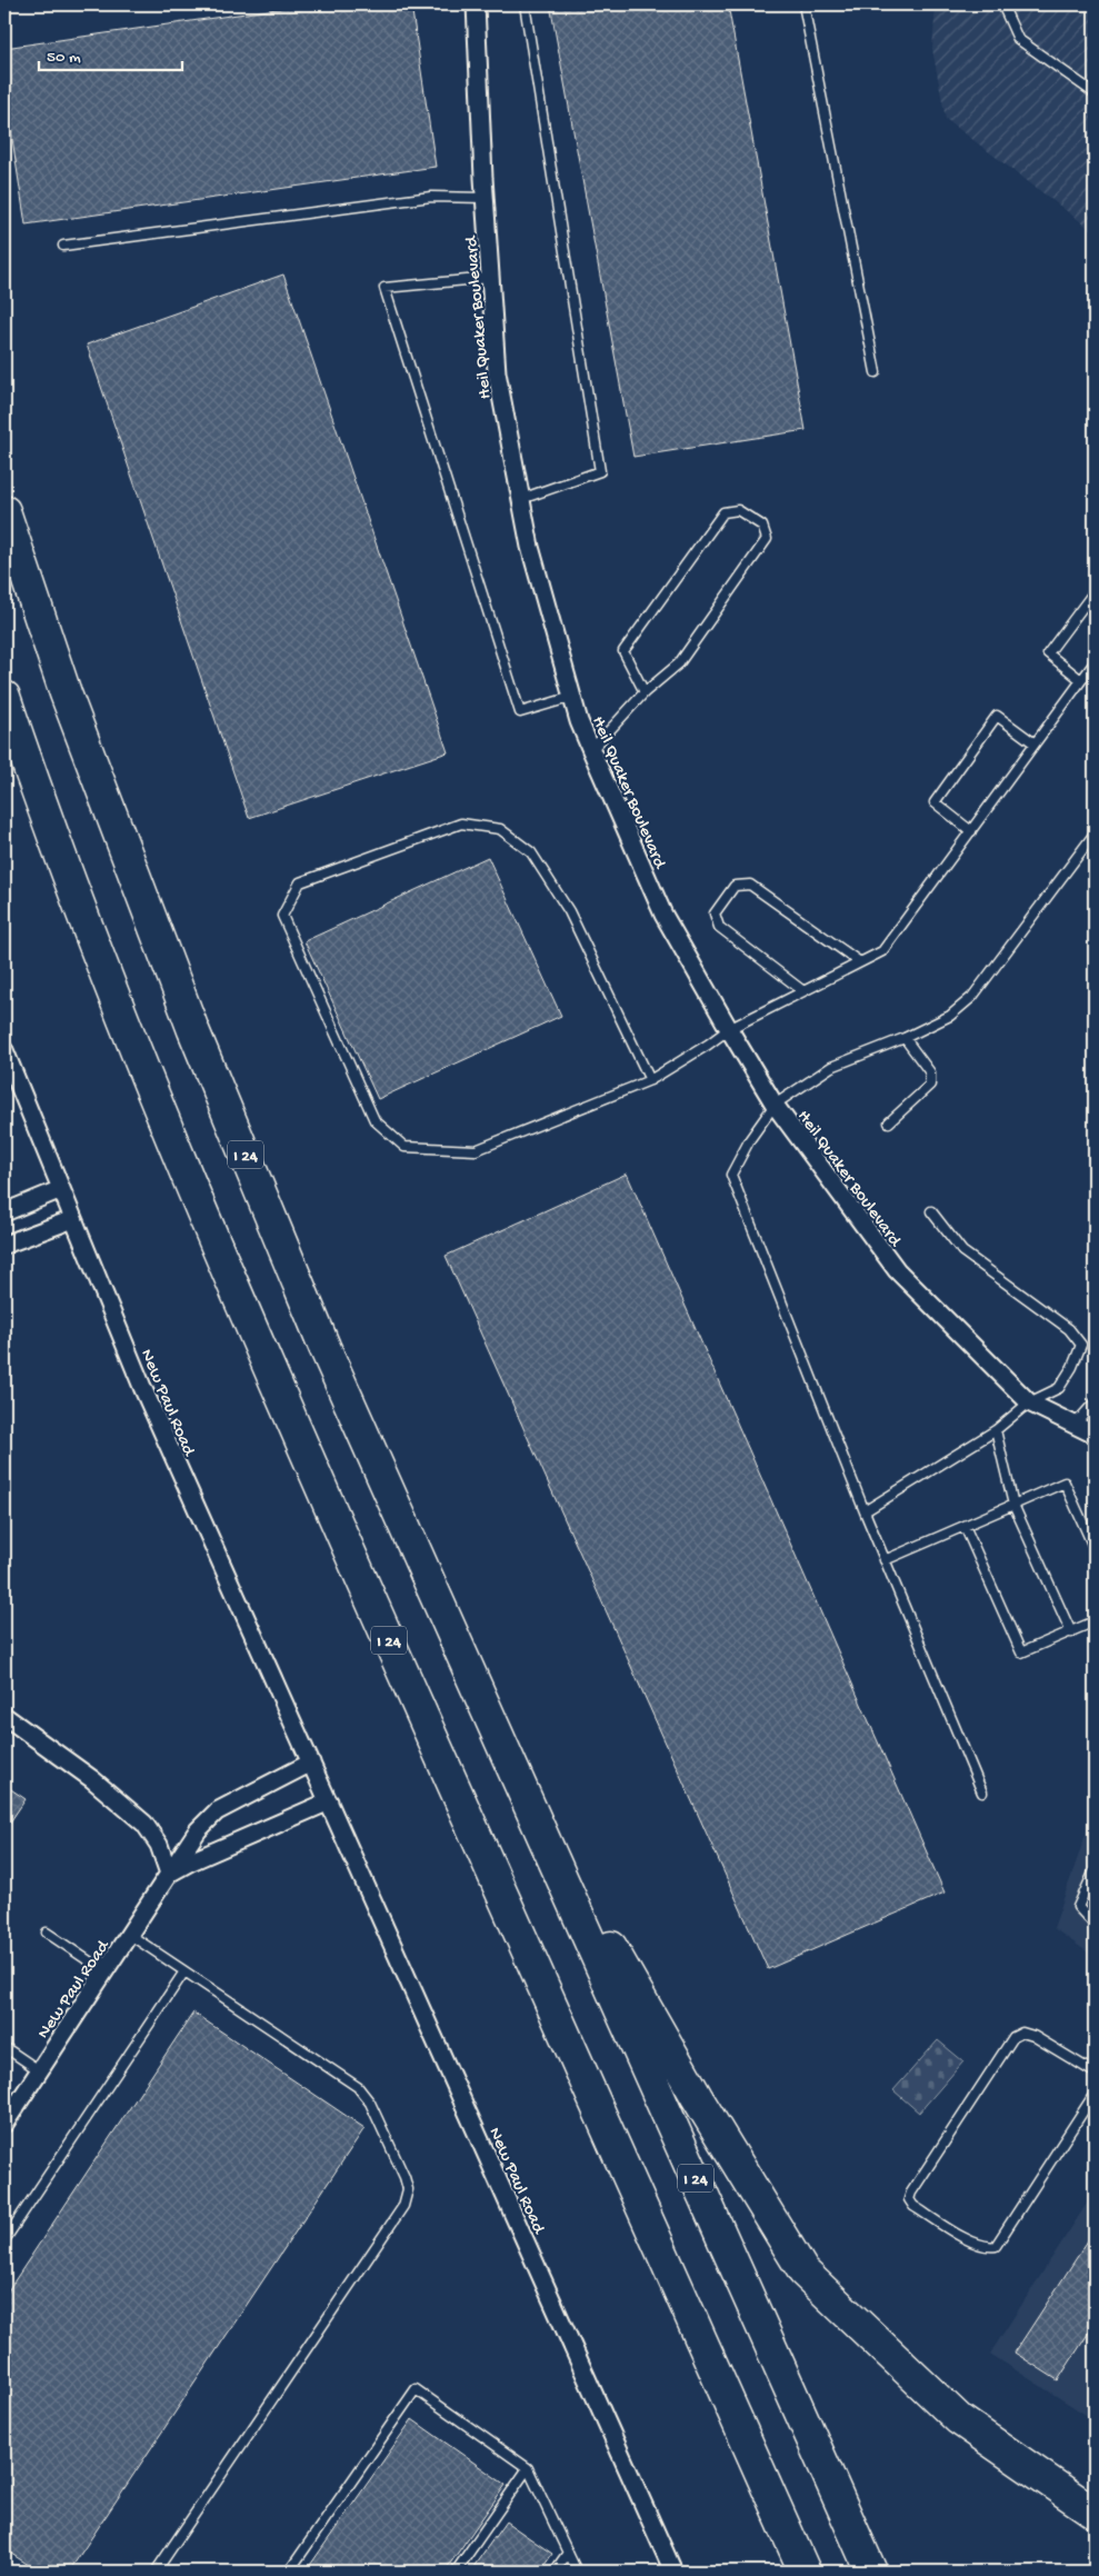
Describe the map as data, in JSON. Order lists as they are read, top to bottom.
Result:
{
  "streets": {
    "highway": ["I 24"],
    "street": ["Heil Quaker Boulevard", "New Paul Road"]
  },
  "scale_bar": "50 m"
}
